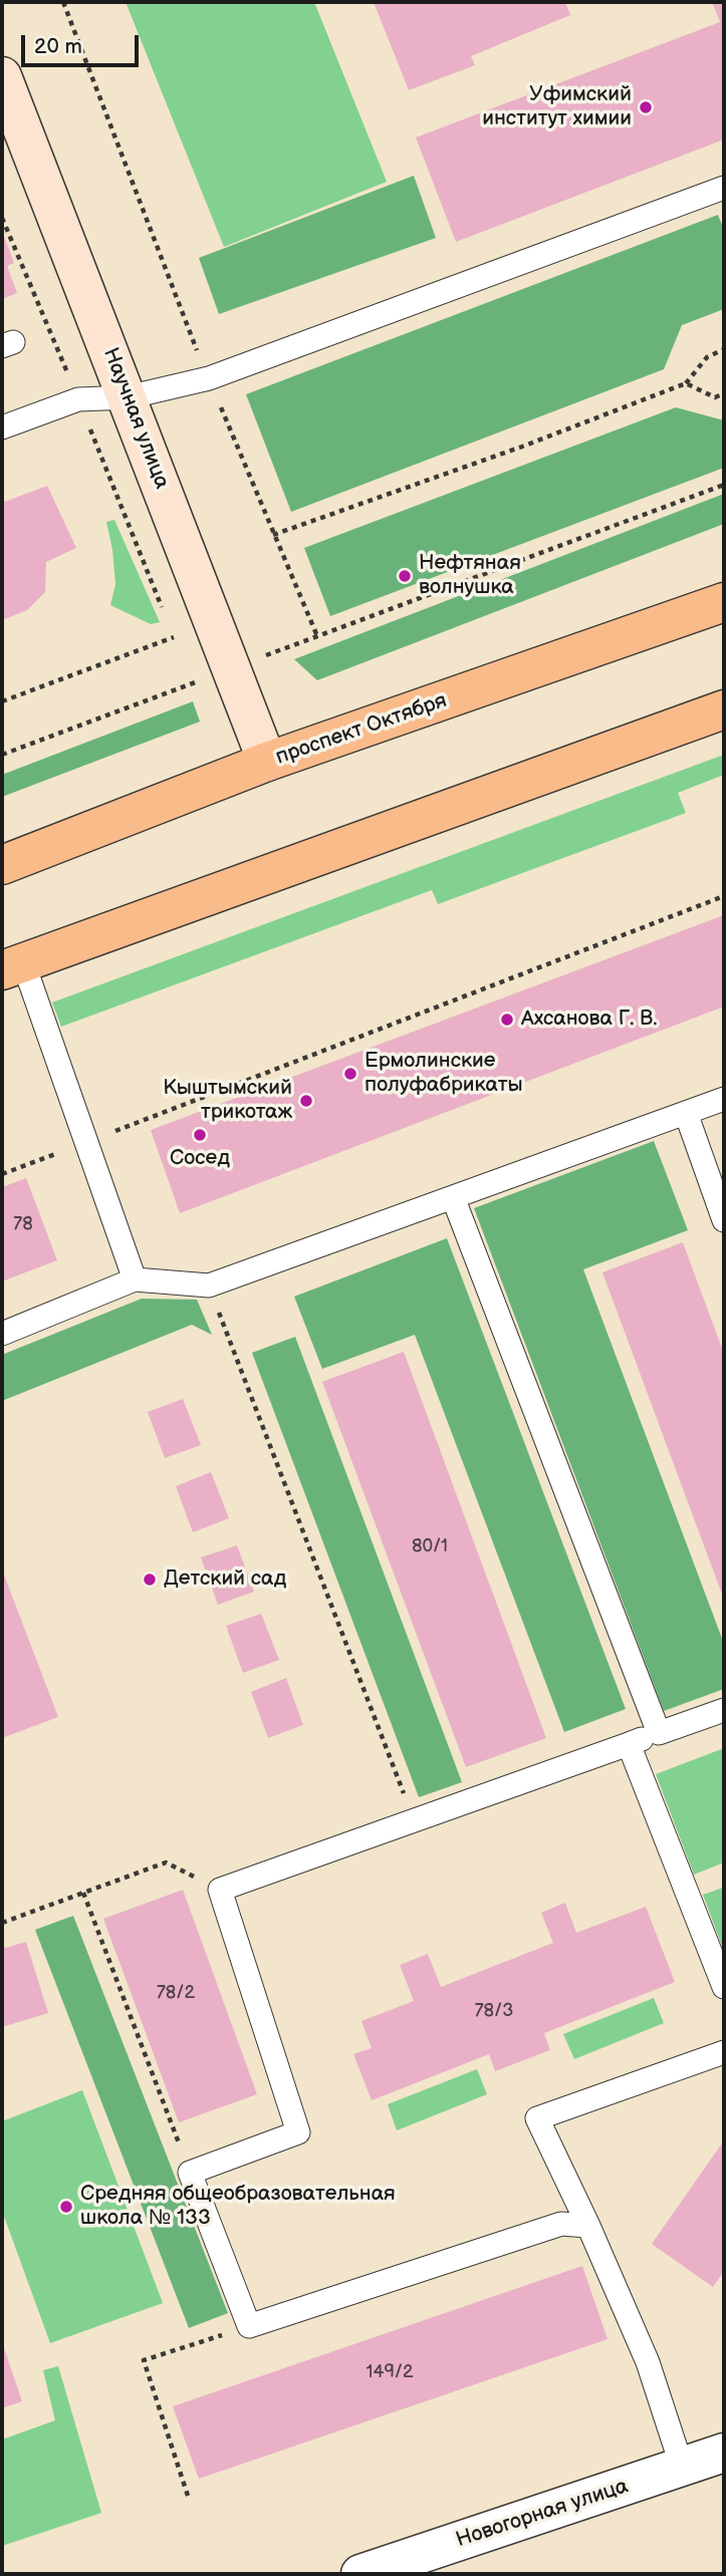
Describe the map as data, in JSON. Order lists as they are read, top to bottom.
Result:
{
  "streets": {
    "main road": ["проспект Октября"],
    "street": ["Научная улица", "Новогорная улица"]
  },
  "crossings": [
    ["Научная улица", "проспект Октября"]
  ],
  "places": [
    "Уфимский институт химии",
    "Нефтяная волнушка",
    "Ахсанова Г. В.",
    "Ермолинские полуфабрикаты",
    "Кыштымский трикотаж",
    "Сосед",
    "Детский сад",
    "Средняя общеобразовательная школа № 133"
  ],
  "house_numbers": [
    "78",
    "80/1",
    "78/2",
    "78/3",
    "149/2"
  ],
  "scale_bar": "20 m"
}
